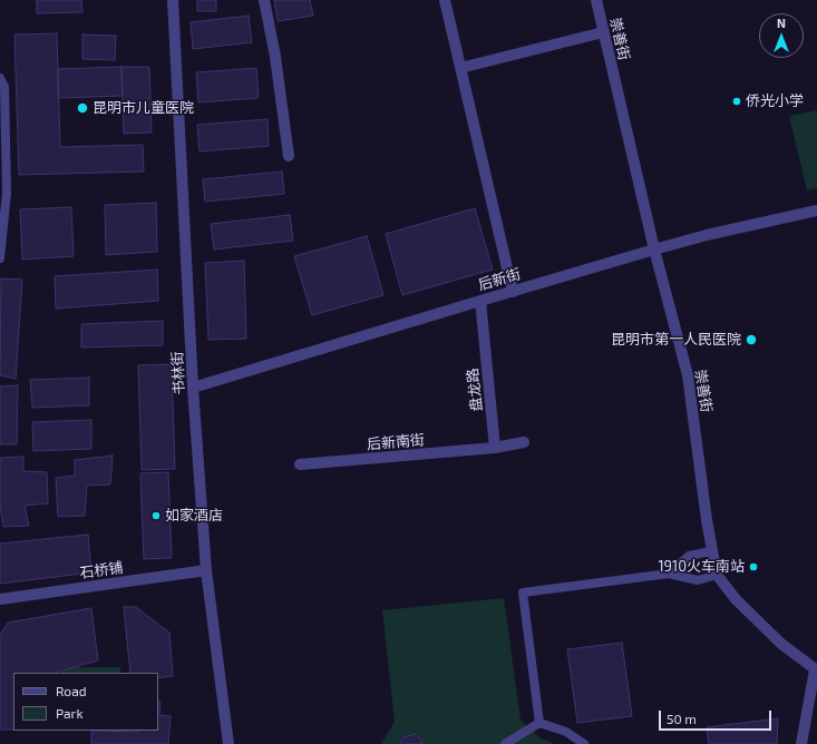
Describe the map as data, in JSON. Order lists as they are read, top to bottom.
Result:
{
  "streets": {
    "street": [
      "崇善街",
      "后新街",
      "书林街",
      "盘龙路",
      "后新南街",
      "石桥铺"
    ]
  },
  "crossings": [
    ["崇善街", "后新街"],
    ["后新街", "书林街"],
    ["后新街", "盘龙路"],
    ["书林街", "石桥铺"],
    ["盘龙路", "后新南街"]
  ],
  "places": [
    "侨光小学",
    "昆明市儿童医院",
    "昆明市第一人民医院",
    "如家酒店",
    "1910火车南站"
  ],
  "legend": ["Road", "Park"],
  "scale_bar": "50 m",
  "north": "top"
}
